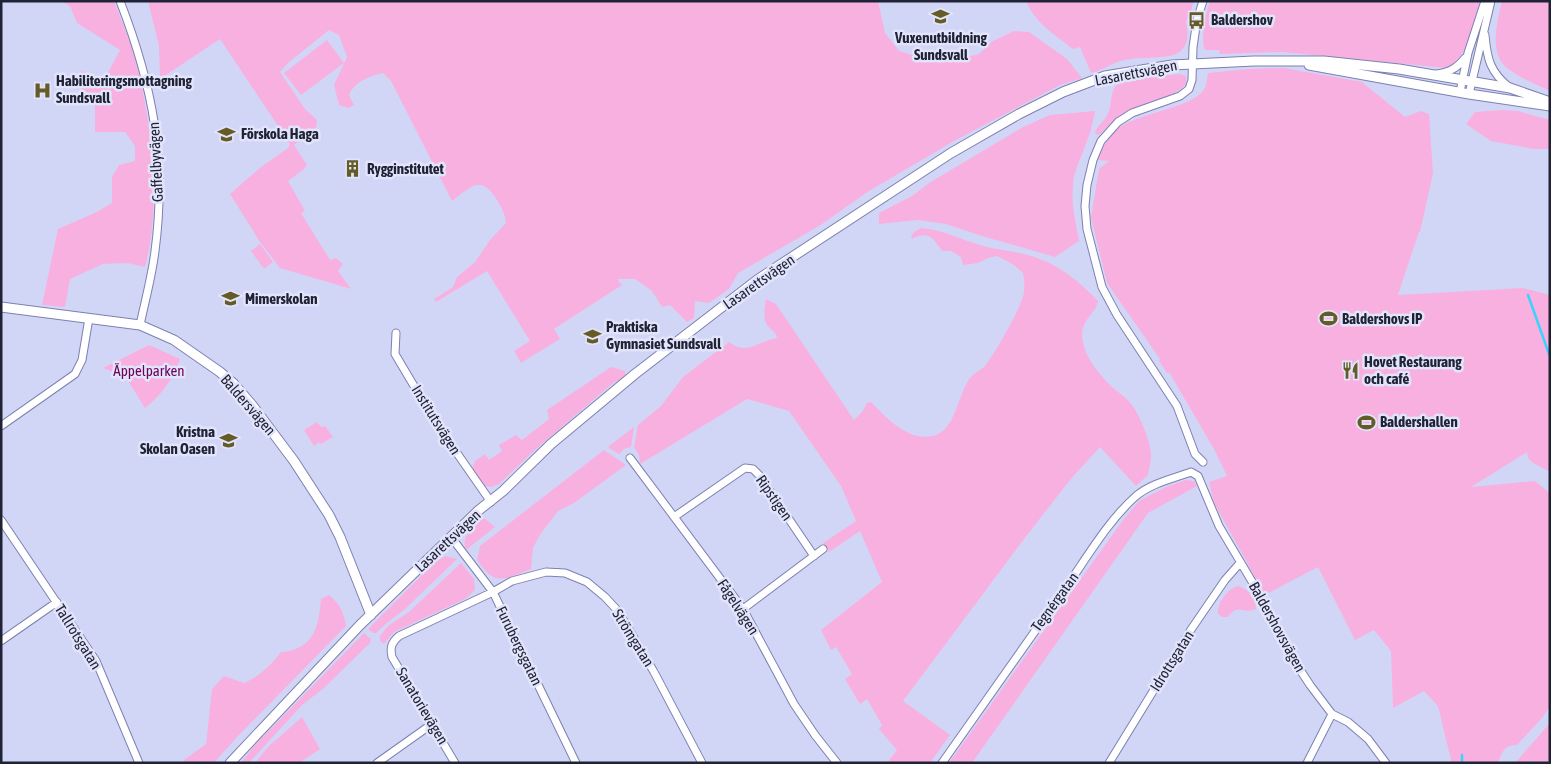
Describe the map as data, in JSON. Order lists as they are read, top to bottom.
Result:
{
  "streets": {
    "street": [
      "Lasarettsvägen",
      "Gaffelbyvägen",
      "Baldersvägen",
      "Institutsvägen",
      "Ripstigen",
      "Tegnérgatan",
      "Fågelvägen",
      "Baldershovsvägen",
      "Tallrotsgatan",
      "Strömgatan",
      "Furubergsgatan",
      "Idrottsgatan",
      "Sanatorievägen"
    ]
  },
  "crossings": [
    ["Lasarettsvägen", "Baldersvägen"],
    ["Lasarettsvägen", "Institutsvägen"],
    ["Lasarettsvägen", "Furubergsgatan"],
    ["Gaffelbyvägen", "Baldersvägen"],
    ["Ripstigen", "Fågelvägen"],
    ["Tegnérgatan", "Baldershovsvägen"],
    ["Baldershovsvägen", "Idrottsgatan"],
    ["Strömgatan", "Furubergsgatan"],
    ["Strömgatan", "Sanatorievägen"]
  ],
  "parks": ["Äppelparken"],
  "places": {
    "school or university": [
      "Vuxenutbildning Sundsvall",
      "Förskola Haga",
      "Mimerskolan",
      "Praktiska Gymnasiet Sundsvall",
      "Kristna Skolan Oasen"
    ],
    "bus stop": ["Baldershov"],
    "hospital": ["Habiliteringsmottagning Sundsvall"],
    "building": ["Rygginstitutet"],
    "sports": ["Baldershovs IP", "Baldershallen"],
    "restaurant": ["Hovet Restaurang och café"]
  }
}
